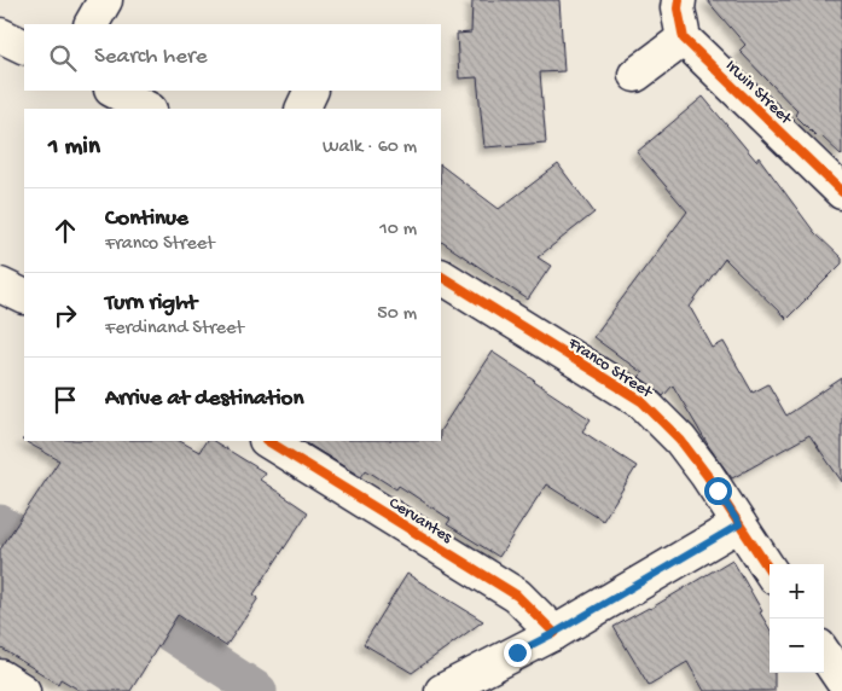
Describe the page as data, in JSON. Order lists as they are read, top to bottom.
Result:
{
  "streets": {
    "street": ["Irwin Street", "Franco Street", "Cervantes"]
  },
  "page": {
    "search": "Search here",
    "heading": ["1 min", "Walk · 60 m"],
    "list": [
      ["Continue", "Franco Street", "10 m"],
      ["Turn right", "Ferdinand Street", "50 m"],
      "Arrive at destination"
    ],
    "map_buttons": ["+", "−"]
  }
}
